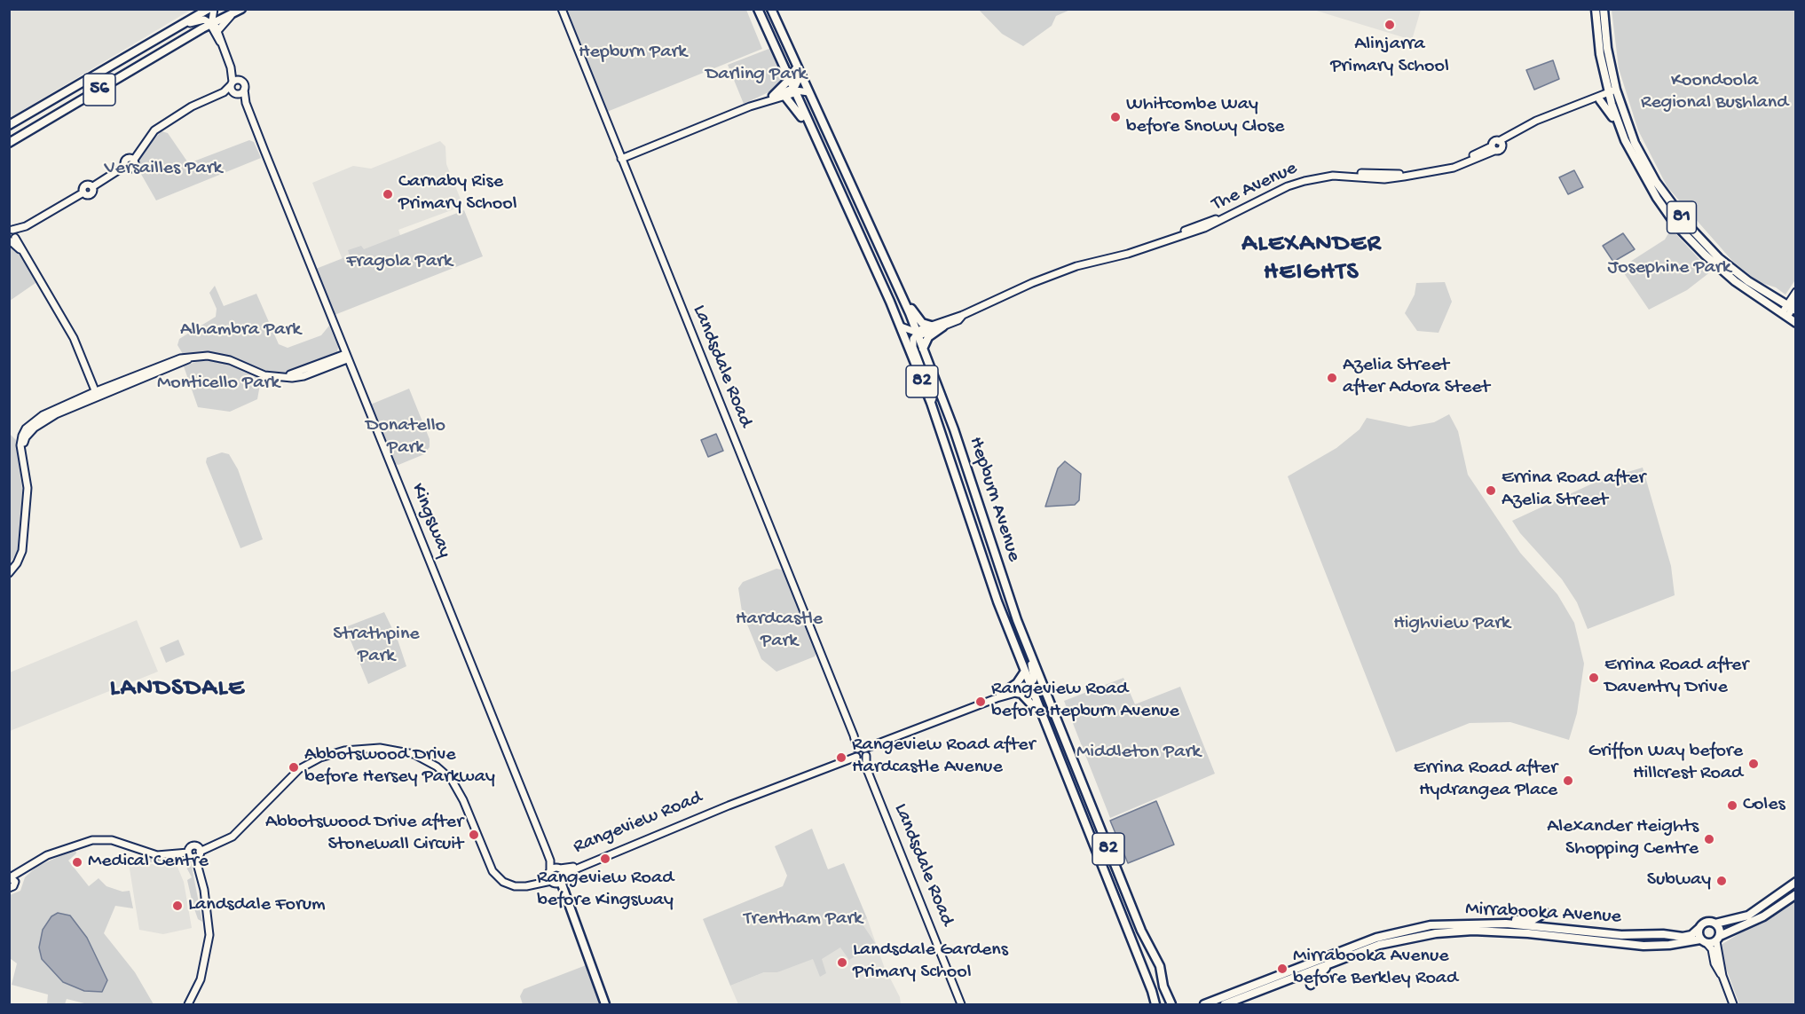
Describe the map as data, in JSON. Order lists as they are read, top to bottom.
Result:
{
  "streets": {
    "main road": [
      "56",
      "81",
      "82",
      "Hepburn Avenue",
      "Kingsway",
      "Mirrabooka Avenue"
    ],
    "street": ["The Avenue", "Landsdale Road", "Rangeview Road"]
  },
  "crossings": [
    ["The Avenue", "Hepburn Avenue"],
    ["Landsdale Road", "Rangeview Road"],
    ["Hepburn Avenue", "Rangeview Road"],
    ["Kingsway", "Rangeview Road"]
  ],
  "districts": ["ALEXANDER HEIGHTS", "LANDSDALE"],
  "parks": [
    "Hepburn Park",
    "Darling Park",
    "Koondoola Regional Bushland",
    "Versailles Park",
    "Fragola Park",
    "Josephine Park",
    "Alhambra Park",
    "Monticello Park",
    "Donatello Park",
    "Hardcastle Park",
    "Highview Park",
    "Strathpine Park",
    "Middleton Park",
    "Trentham Park"
  ],
  "places": [
    "Alinjarra Primary School",
    "Whitcombe Way before Snowy Close",
    "Carnaby Rise Primary School",
    "Azelia Street after Adora Steet",
    "Errina Road after Azelia Street",
    "Errina Road after Daventry Drive",
    "Rangeview Road before Hepburn Avenue",
    "Rangeview Road after Hardcastle Avenue",
    "Griffon Way before Hillcrest Road",
    "Abbotswood Drive before Hersey Parkway",
    "Errina Road after Hydrangea Place",
    "Coles",
    "Abbotswood Drive after Stonewall Circuit",
    "Alexander Heights Shopping Centre",
    "Rangeview Road before Kingsway",
    "Medical Centre",
    "Subway",
    "Landsdale Forum",
    "Landsdale Gardens Primary School",
    "Mirrabooka Avenue before Berkley Road"
  ]
}
